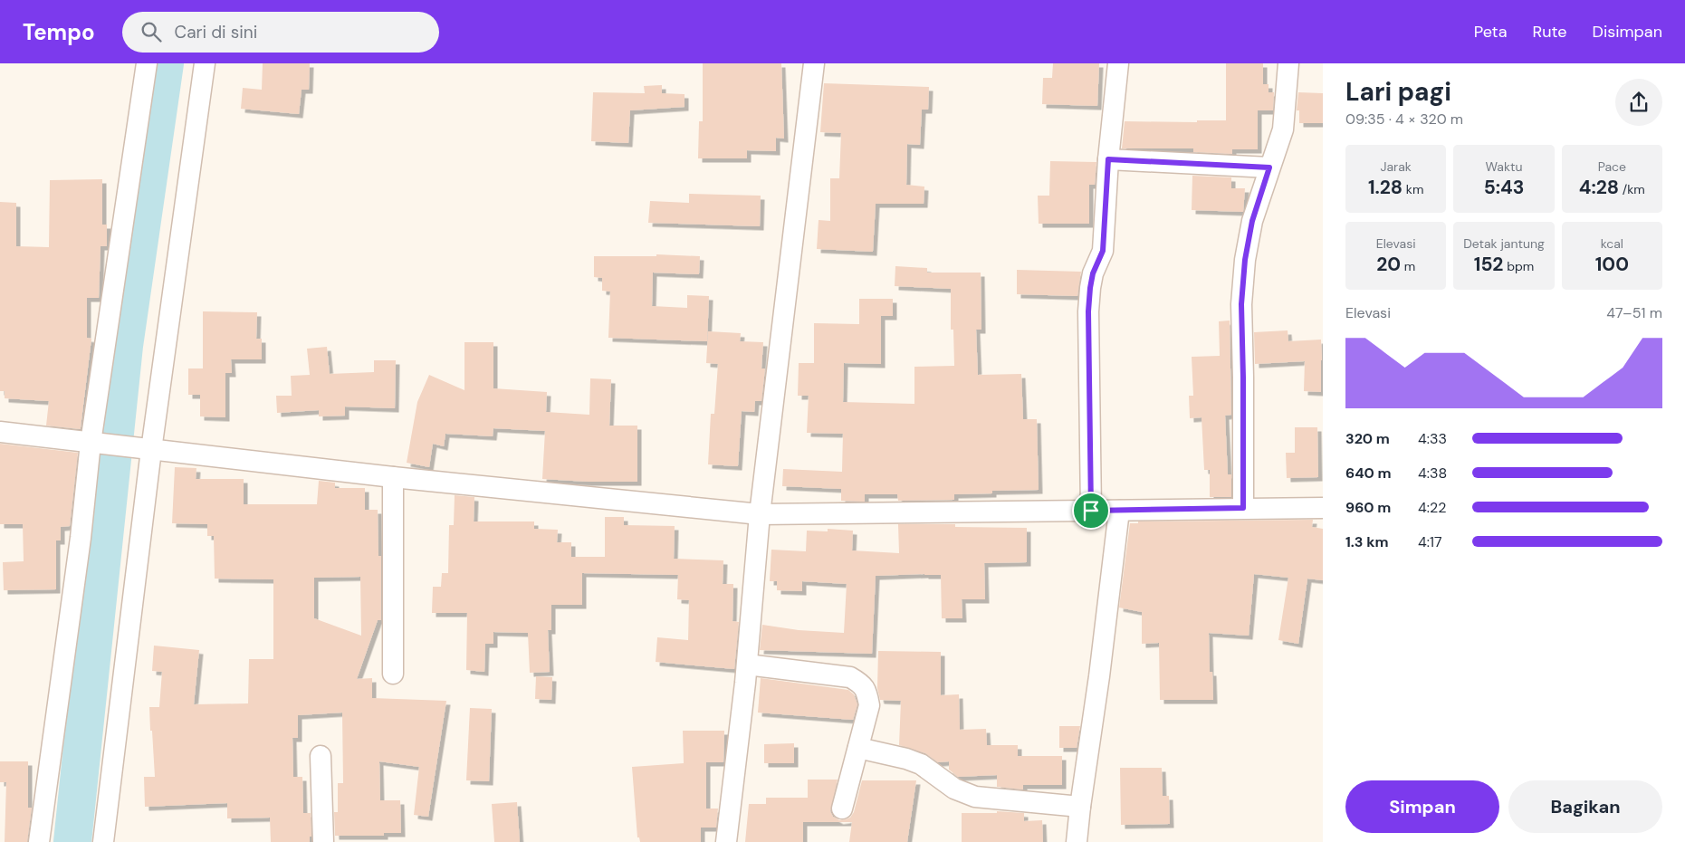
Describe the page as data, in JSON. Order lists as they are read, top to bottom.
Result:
{
  "page": {
    "header": "Tempo",
    "search": "Cari di sini",
    "nav": ["Peta", "Rute", "Disimpan"],
    "heading": ["Lari pagi", "09:35 · 4 × 320 m"],
    "stats": [
      ["Jarak", "1.28 km"],
      ["Waktu", "5:43"],
      ["Pace", "4:28 /km"],
      ["Elevasi", "20 m"],
      ["Detak jantung", "152 bpm"],
      ["kcal", "100"]
    ],
    "chart": ["Elevasi", "47–51 m"],
    "list": [
      {
        "name": "320 m",
        "note": "4:33"
      },
      {
        "name": "640 m",
        "note": "4:38"
      },
      {
        "name": "960 m",
        "note": "4:22"
      },
      {
        "name": "1.3 km",
        "note": "4:17"
      }
    ],
    "buttons": ["Simpan", "Bagikan"]
  }
}
